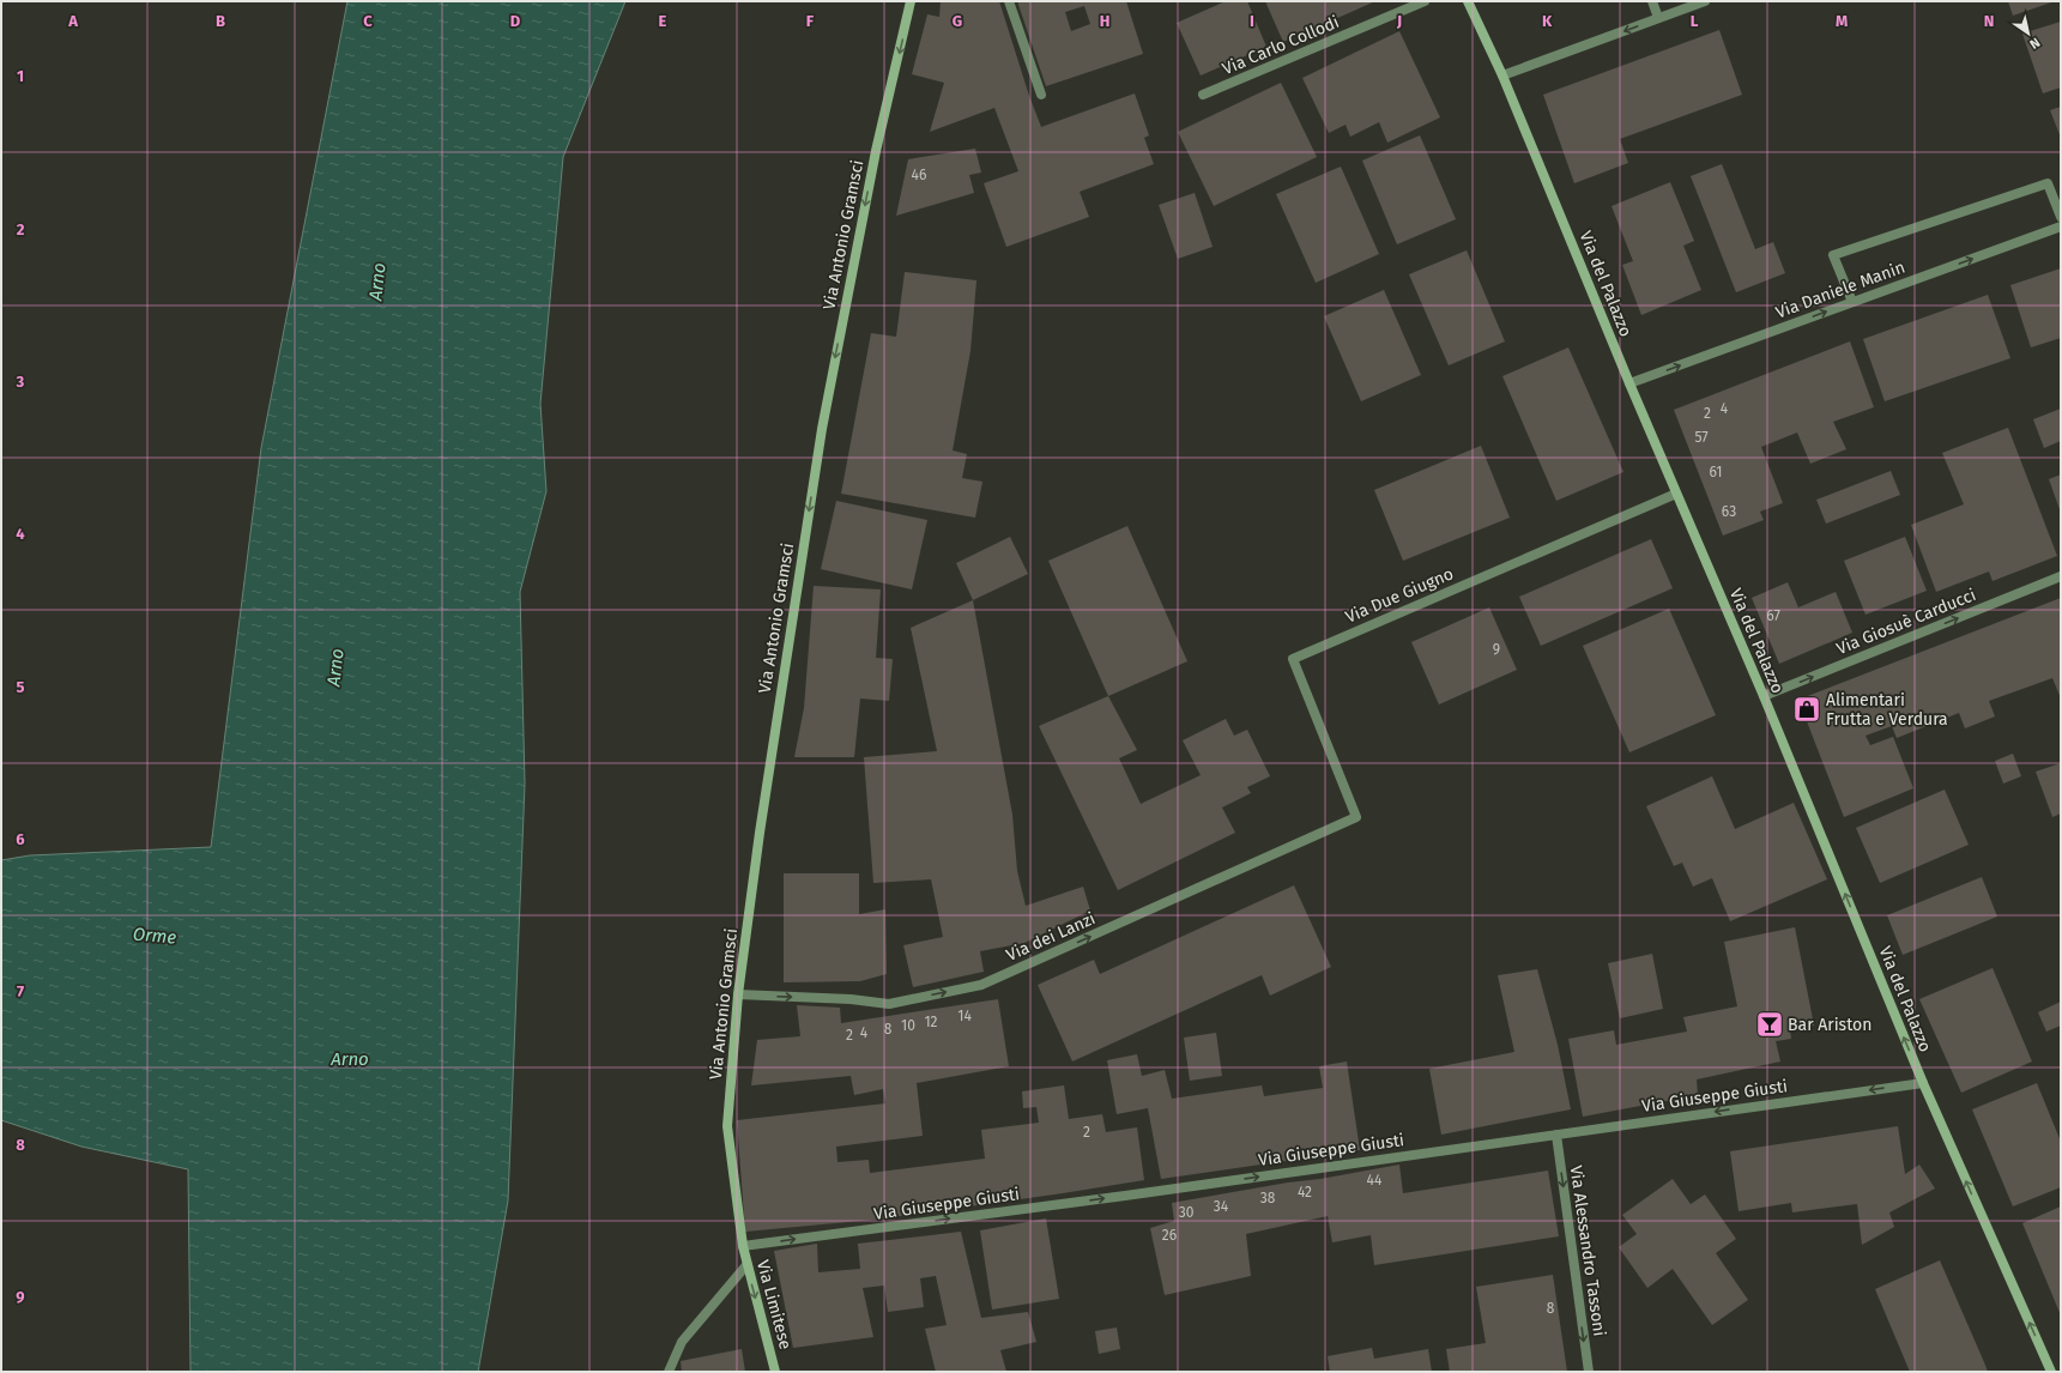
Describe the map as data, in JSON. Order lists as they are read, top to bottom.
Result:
{
  "streets": {
    "main road": ["Via Antonio Gramsci", "Via del Palazzo", "Via Limitese"],
    "street": [
      "Via Carlo Collodi",
      "Via Daniele Manin",
      "Via Due Giugno",
      "Via Giosuè Carducci",
      "Via dei Lanzi",
      "Via Giuseppe Giusti",
      "Via Alessandro Tassoni"
    ]
  },
  "crossings": [
    ["Via Antonio Gramsci", "Via dei Lanzi"],
    ["Via Antonio Gramsci", "Via Giuseppe Giusti"],
    ["Via Antonio Gramsci", "Via Limitese"],
    ["Via del Palazzo", "Via Daniele Manin"],
    ["Via del Palazzo", "Via Due Giugno"],
    ["Via del Palazzo", "Via Giosuè Carducci"],
    ["Via del Palazzo", "Via Giuseppe Giusti"],
    ["Via Due Giugno", "Via dei Lanzi"],
    ["Via Giuseppe Giusti", "Via Alessandro Tassoni"],
    ["Via Giuseppe Giusti", "Via Limitese"]
  ],
  "one_way": [
    "Via Antonio Gramsci",
    "Via del Palazzo",
    "Via Daniele Manin",
    "Via Giosuè Carducci",
    "Via dei Lanzi",
    "Via Alessandro Tassoni",
    "Via Limitese"
  ],
  "water": ["Arno", "Orme"],
  "places": {
    "shop": ["Alimentari Frutta e Verdura"],
    "bar": ["Bar Ariston"]
  },
  "house_numbers": [
    "46",
    "4",
    "2",
    "57",
    "61",
    "63",
    "67",
    "9",
    "14",
    "12",
    "10",
    "8",
    "4",
    "2",
    "2",
    "44",
    "42",
    "38",
    "34",
    "30",
    "26",
    "8"
  ],
  "north": "bottom right",
  "grid": {
    "columns": [
      "A",
      "B",
      "C",
      "D",
      "E",
      "F",
      "G",
      "H",
      "I",
      "J",
      "K",
      "L",
      "M",
      "N"
    ],
    "rows": [
      "1",
      "2",
      "3",
      "4",
      "5",
      "6",
      "7",
      "8",
      "9"
    ]
  }
}
